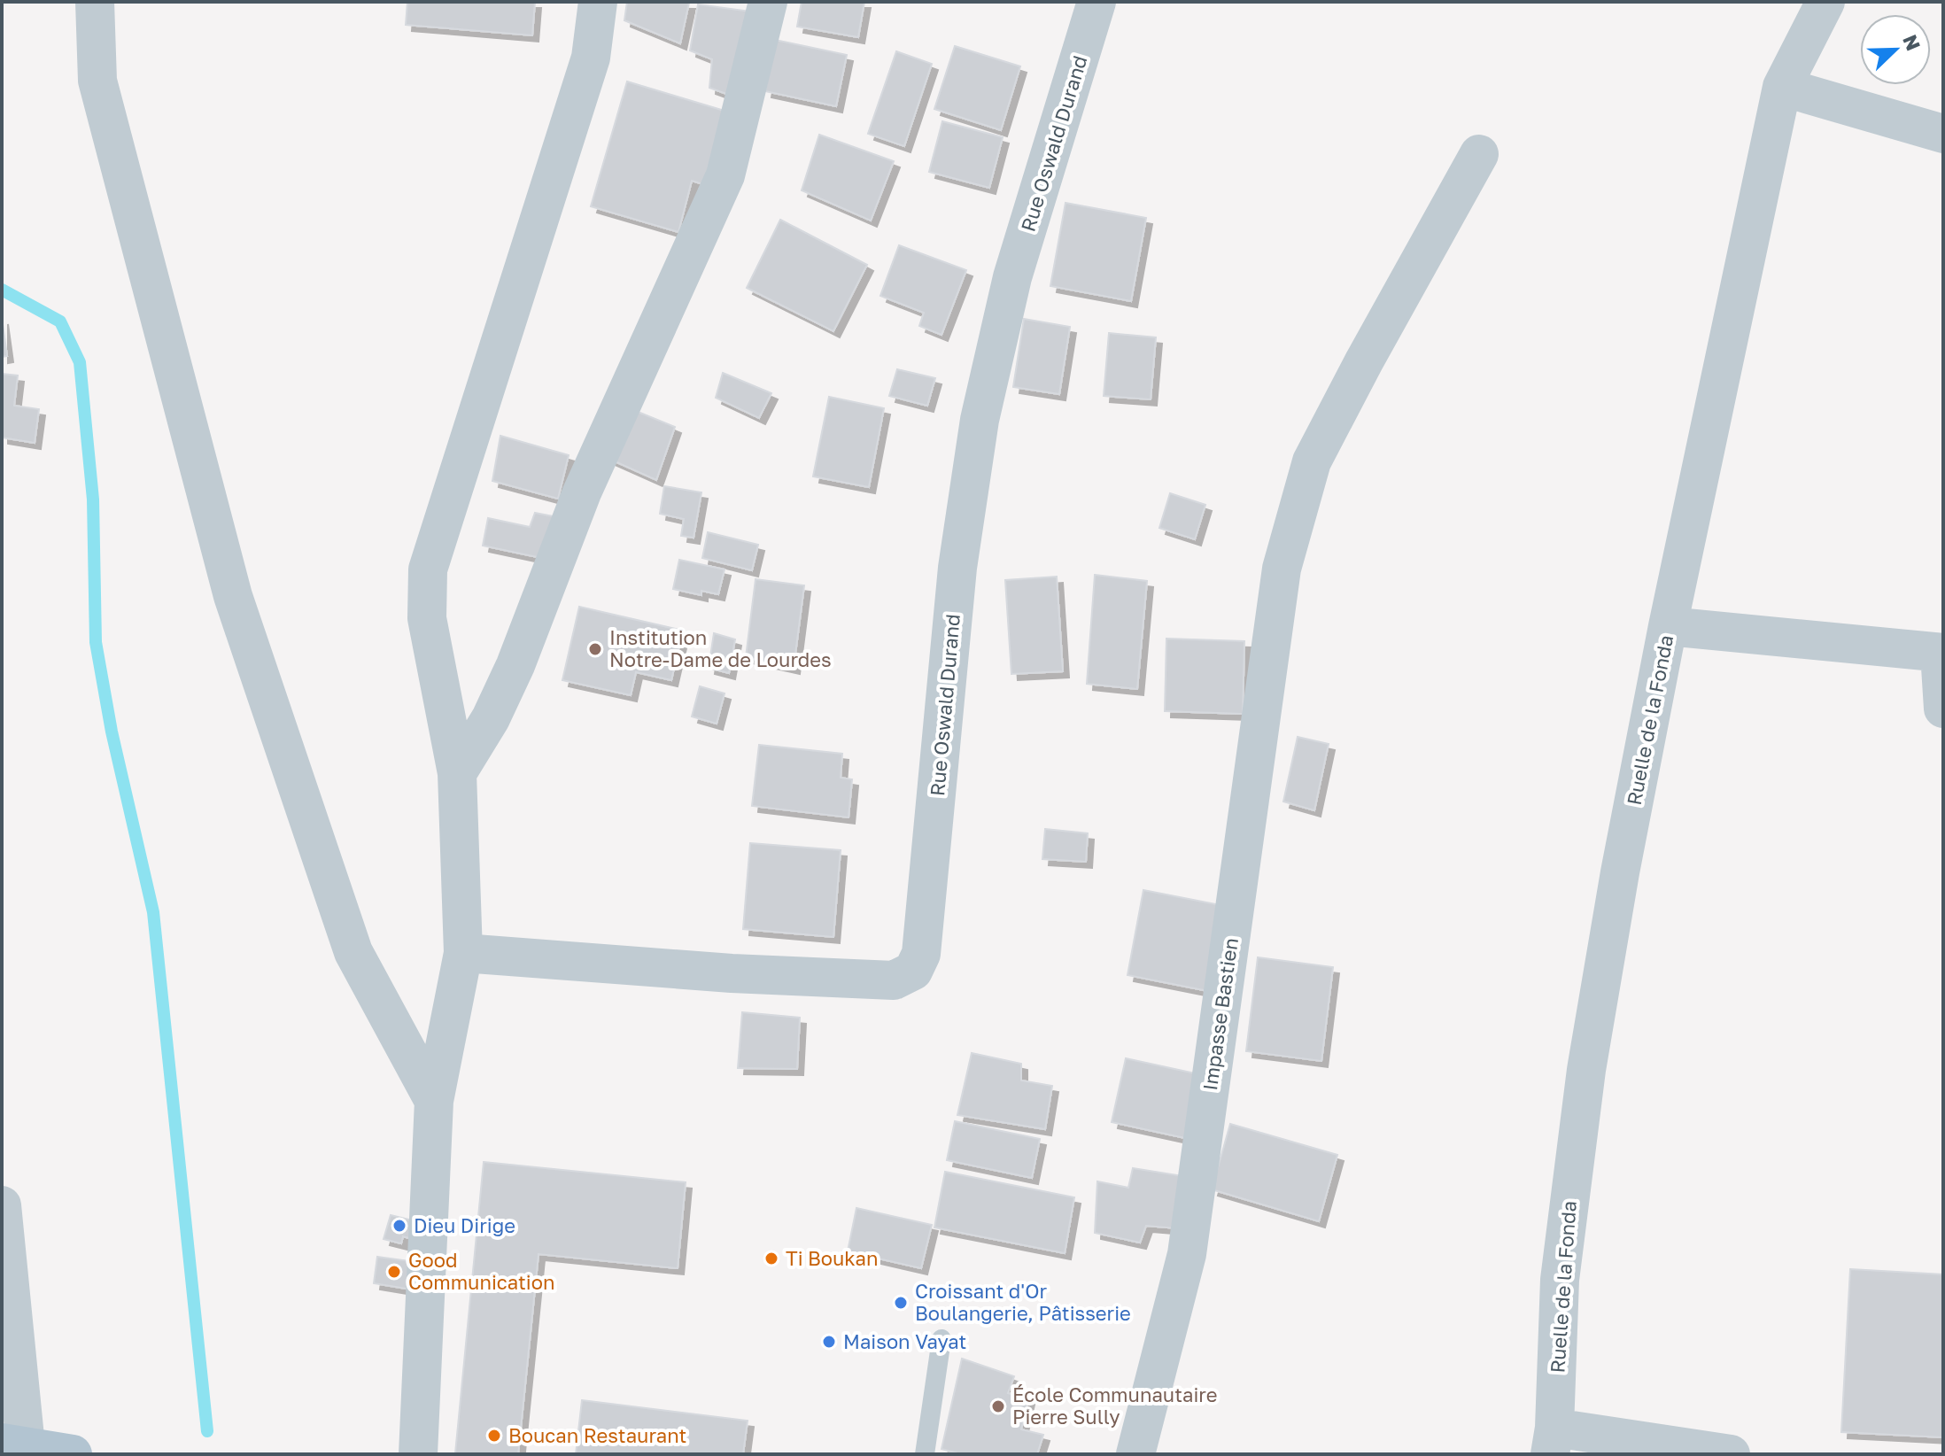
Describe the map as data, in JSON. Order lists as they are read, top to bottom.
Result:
{
  "streets": {
    "street": ["Rue Oswald Durand", "Ruelle de la Fonda", "Impasse Bastien"]
  },
  "places": [
    "Institution Notre-Dame de Lourdes",
    "Dieu Dirige",
    "Ti Boukan",
    "Good Communication",
    "Croissant d'Or Boulangerie, Pâtisserie",
    "Maison Vayat",
    "École Communautaire Pierre Sully",
    "Boucan Restaurant"
  ],
  "north": "top right"
}
